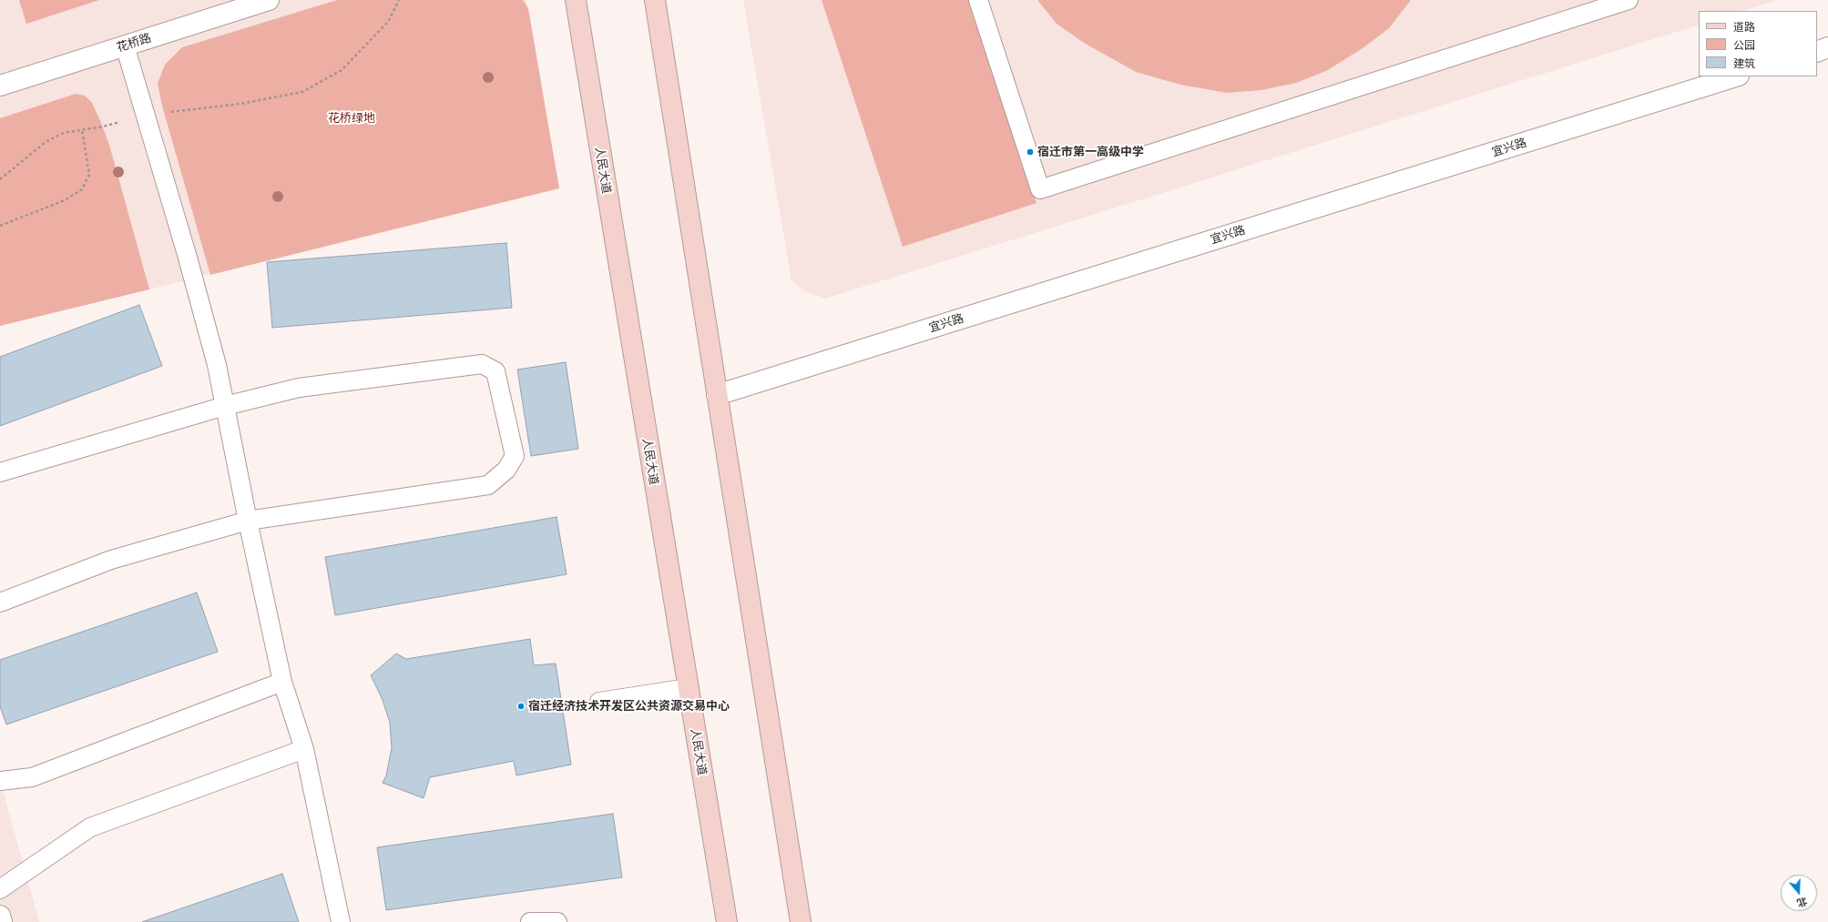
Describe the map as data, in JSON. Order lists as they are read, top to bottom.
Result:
{
  "streets": {
    "main road": ["人民大道"],
    "street": ["花桥路", "宜兴路"]
  },
  "parks": ["花桥绿地"],
  "places": ["宿迁市第一高级中学", "宿迁经济技术开发区公共资源交易中心"],
  "legend": ["道路", "公园", "建筑"],
  "north": "bottom"
}
